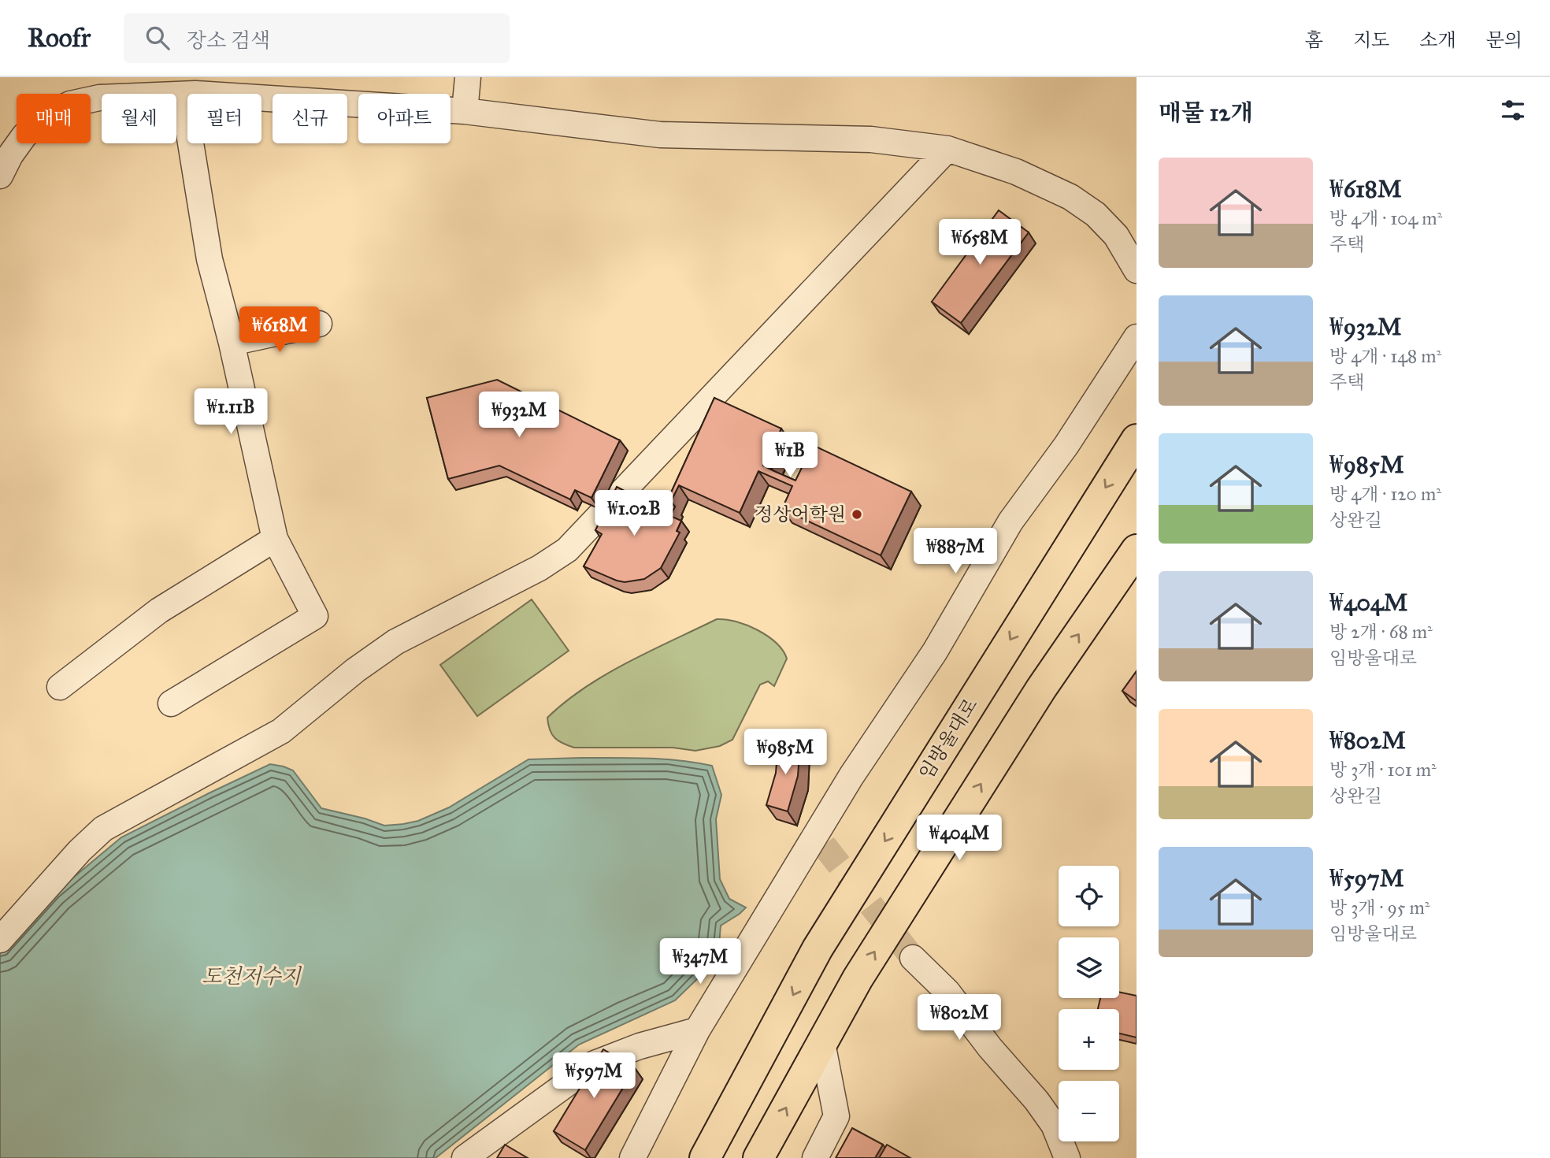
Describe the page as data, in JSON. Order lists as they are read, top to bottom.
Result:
{
  "streets": {
    "main road": ["임방울대로"]
  },
  "water": ["도천저수지"],
  "places": ["정상어학원"],
  "page": {
    "header": "Roofr",
    "search": "장소 검색",
    "nav": [
      "홈",
      "지도",
      "소개",
      "문의"
    ],
    "heading": "매물 12개",
    "chip": [
      "매매",
      "월세",
      "필터",
      "신규",
      "아파트"
    ],
    "list": [
      {
        "name": "₩618M",
        "note": "방 4개 · 104 m² · 주택"
      },
      {
        "name": "₩932M",
        "note": "방 4개 · 148 m² · 주택"
      },
      {
        "name": "₩985M",
        "note": "방 4개 · 120 m² · 상완길"
      },
      {
        "name": "₩404M",
        "note": "방 2개 · 68 m² · 임방울대로"
      },
      {
        "name": "₩802M",
        "note": "방 3개 · 101 m² · 상완길"
      },
      {
        "name": "₩597M",
        "note": "방 3개 · 95 m² · 임방울대로"
      }
    ],
    "price": [
      "₩658M",
      "₩618M",
      "₩1.11B",
      "₩932M",
      "₩1B",
      "₩1.02B",
      "₩887M",
      "₩985M",
      "₩404M",
      "₩347M",
      "₩802M",
      "₩597M"
    ],
    "map_buttons": ["+", "−"]
  }
}
